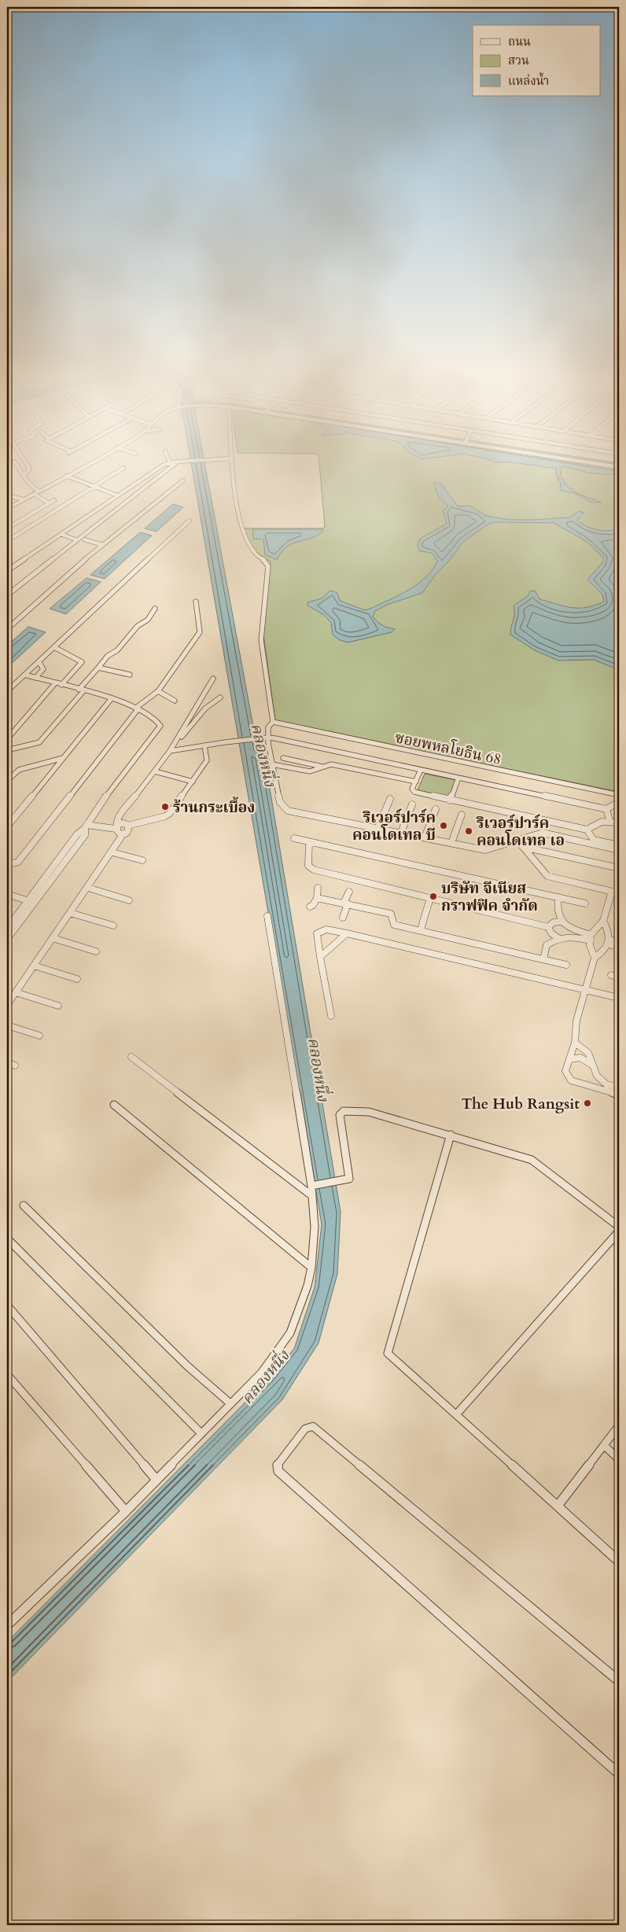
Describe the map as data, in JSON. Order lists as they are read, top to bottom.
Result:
{
  "streets": {
    "street": ["ซอยพหลโยธิน 68"]
  },
  "water": ["คลองหนึ่ง"],
  "places": [
    "ร้านกระเบื้อง",
    "ริเวอร์ปาร์ค คอนโดเทล บี",
    "ริเวอร์ปาร์ค คอนโดเทล เอ",
    "บริษัท จีเนียส กราฟฟิค จำกัด",
    "The Hub Rangsit"
  ],
  "legend": ["ถนน", "สวน", "แหล่งน้ำ"]
}
